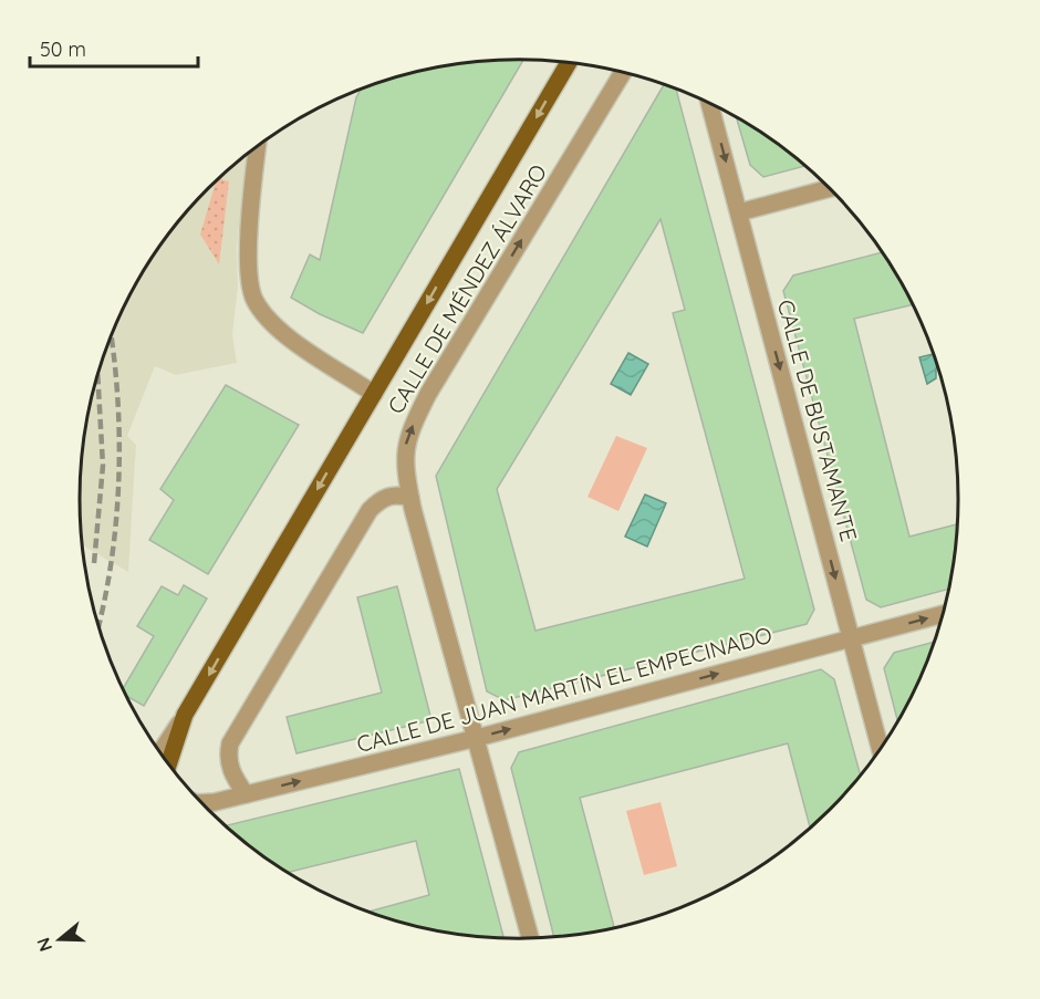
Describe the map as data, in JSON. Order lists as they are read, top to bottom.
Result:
{
  "streets": {
    "main road": ["CALLE DE MÉNDEZ ÁLVARO"],
    "street": ["CALLE DE BUSTAMANTE", "CALLE DE JUAN MARTÍN EL EMPECINADO"]
  },
  "crossings": [
    ["CALLE DE MÉNDEZ ÁLVARO", "CALLE DE JUAN MARTÍN EL EMPECINADO"],
    ["CALLE DE BUSTAMANTE", "CALLE DE JUAN MARTÍN EL EMPECINADO"]
  ],
  "one_way": ["CALLE DE BUSTAMANTE", "CALLE DE JUAN MARTÍN EL EMPECINADO"],
  "scale_bar": "50 m",
  "north": "left"
}
